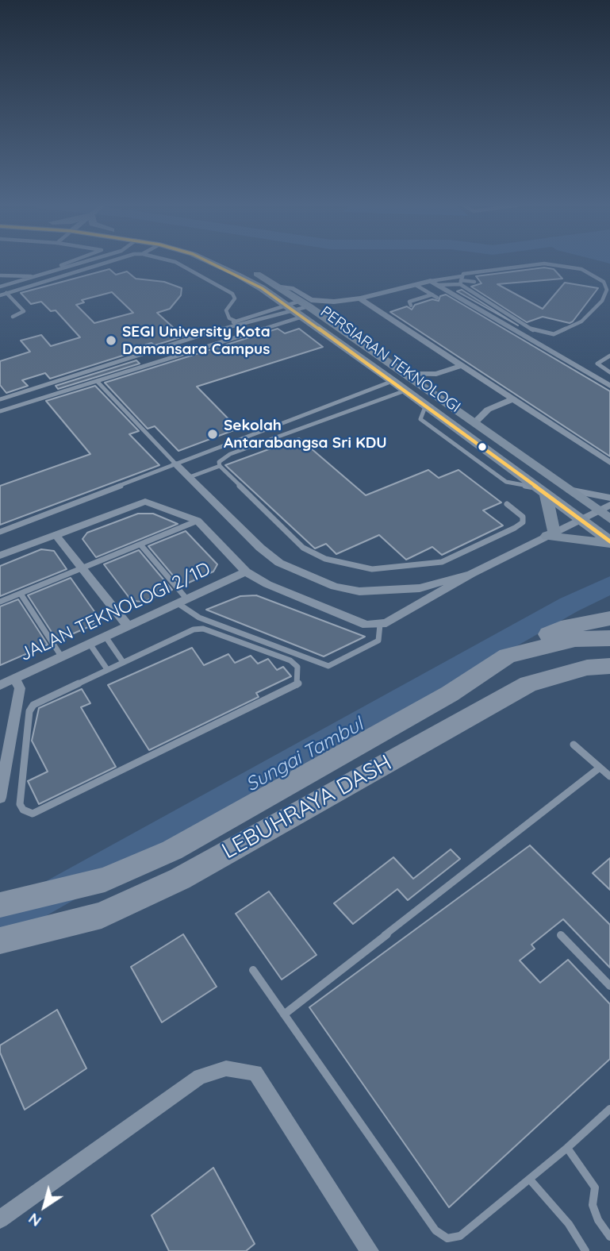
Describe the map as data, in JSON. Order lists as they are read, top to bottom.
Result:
{
  "streets": {
    "highway": ["LEBUHRAYA DASH"],
    "street": ["PERSIARAN TEKNOLOGI", "JALAN TEKNOLOGI 2/1D"]
  },
  "water": ["Sungai Tambul"],
  "places": ["SEGI University Kota Damansara Campus", "Sekolah Antarabangsa Sri KDU"],
  "north": "bottom left"
}
